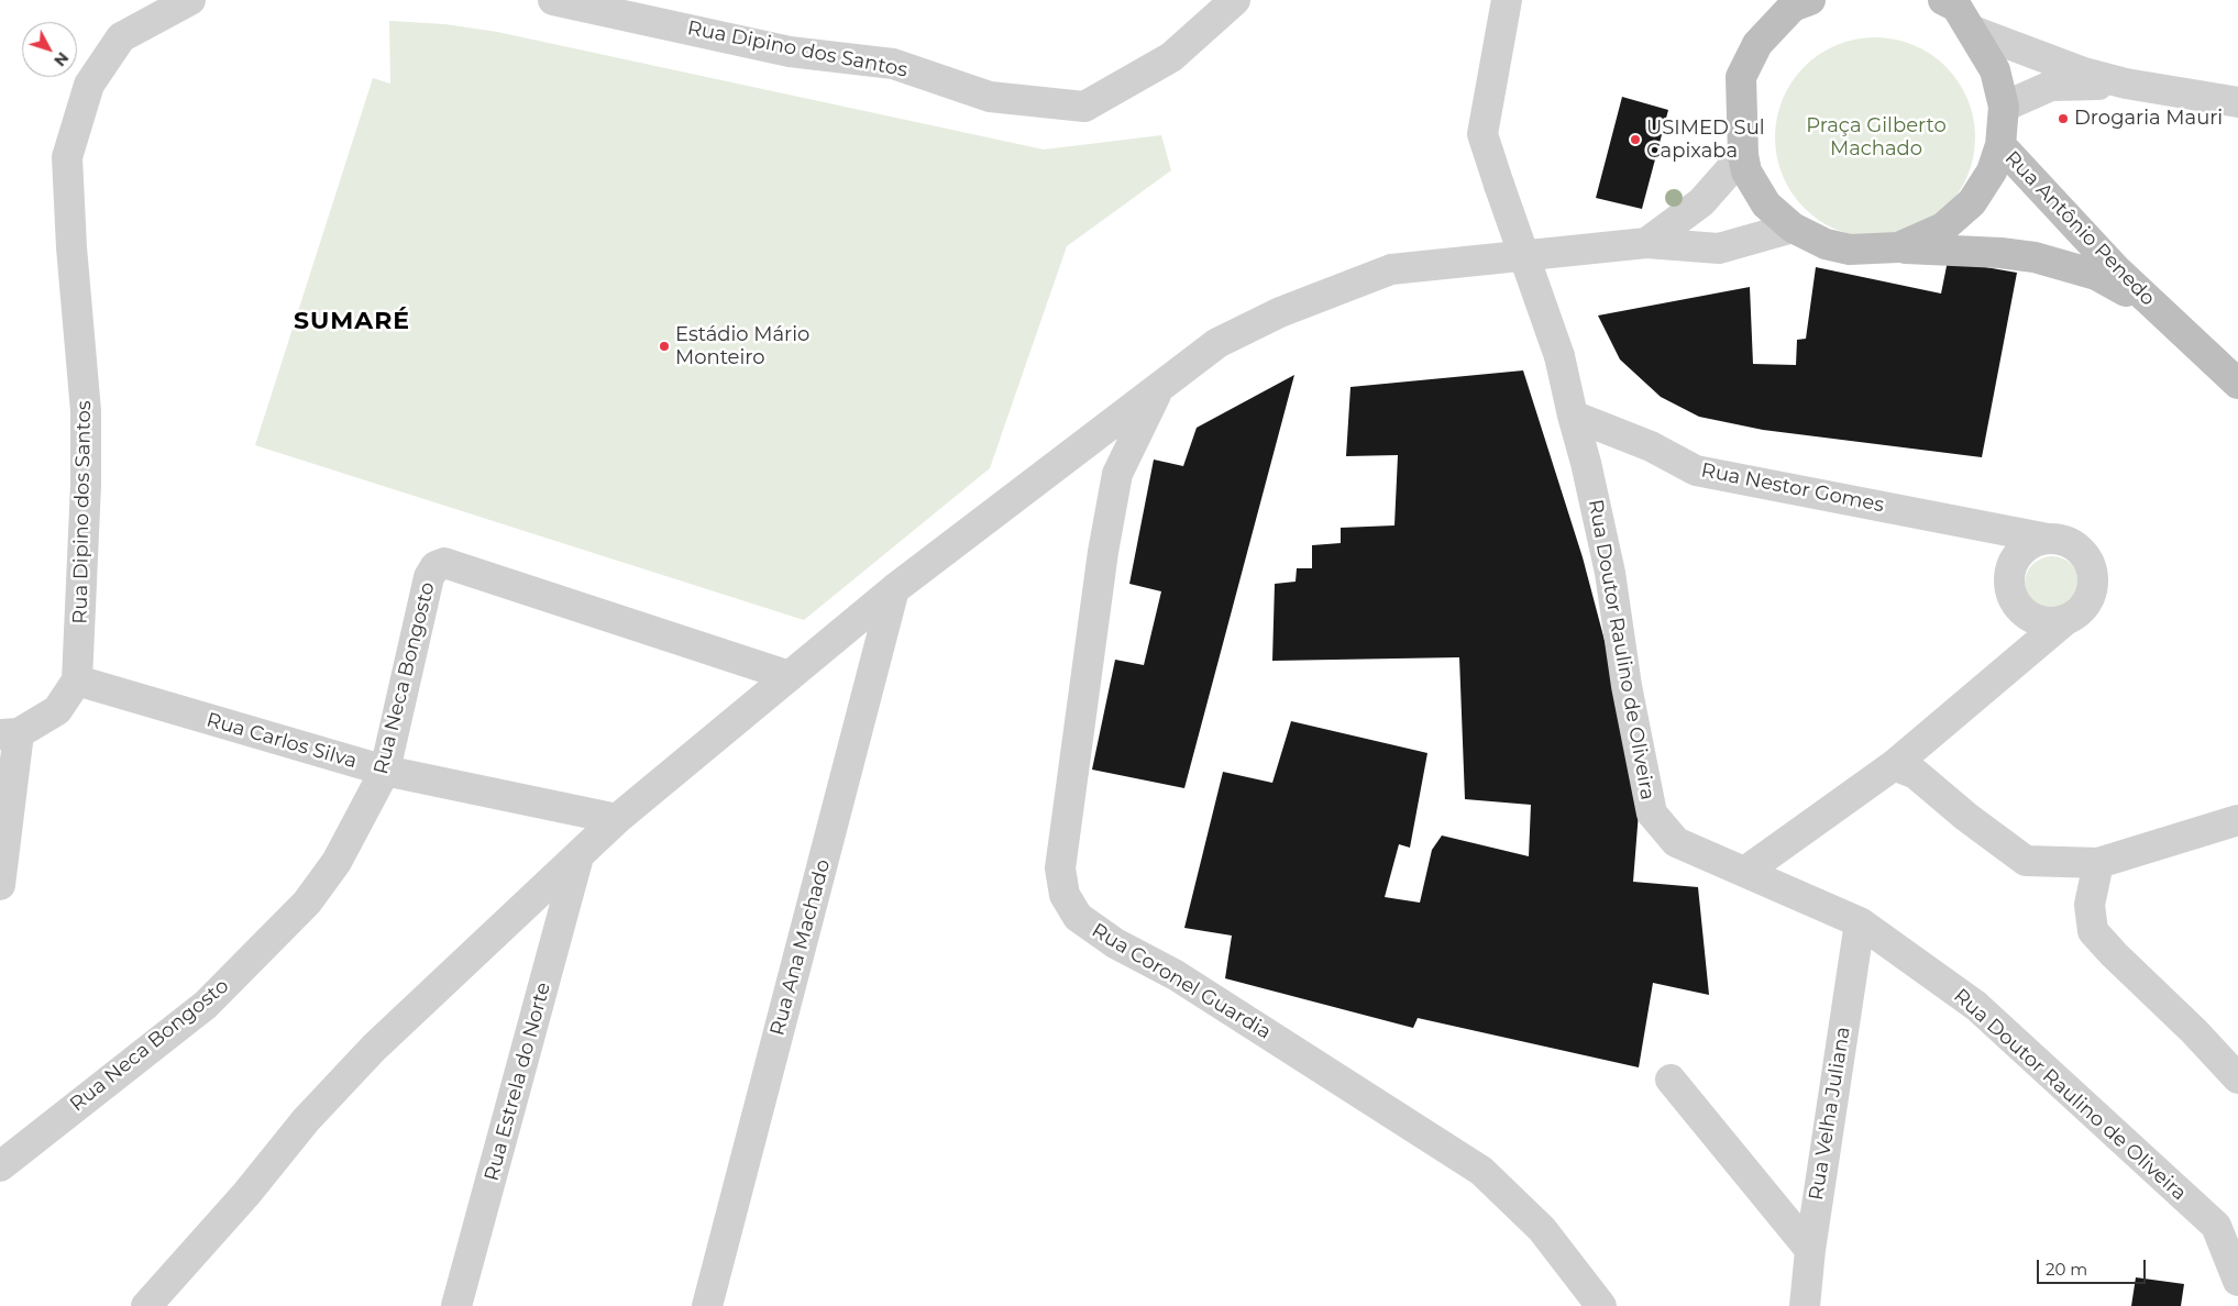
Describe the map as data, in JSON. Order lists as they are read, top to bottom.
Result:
{
  "streets": {
    "main road": ["Rua Antônio Penedo"],
    "street": [
      "Rua Dipino dos Santos",
      "Rua Nestor Gomes",
      "Rua Doutor Raulino de Oliveira",
      "Rua Neca Bongosto",
      "Rua Carlos Silva",
      "Rua Ana Machado",
      "Rua Coronel Guardia",
      "Rua Estrela do Norte",
      "Rua Velha Juliana"
    ]
  },
  "crossings": [
    ["Rua Dipino dos Santos", "Rua Carlos Silva"],
    ["Rua Nestor Gomes", "Rua Doutor Raulino de Oliveira"],
    ["Rua Doutor Raulino de Oliveira", "Rua Velha Juliana"],
    ["Rua Neca Bongosto", "Rua Carlos Silva"]
  ],
  "districts": ["SUMARÉ"],
  "parks": ["Praça Gilberto Machado"],
  "places": ["Drogaria Mauri", "USIMED Sul Capixaba", "Estádio Mário Monteiro"],
  "scale_bar": "20 m",
  "north": "bottom right"
}
